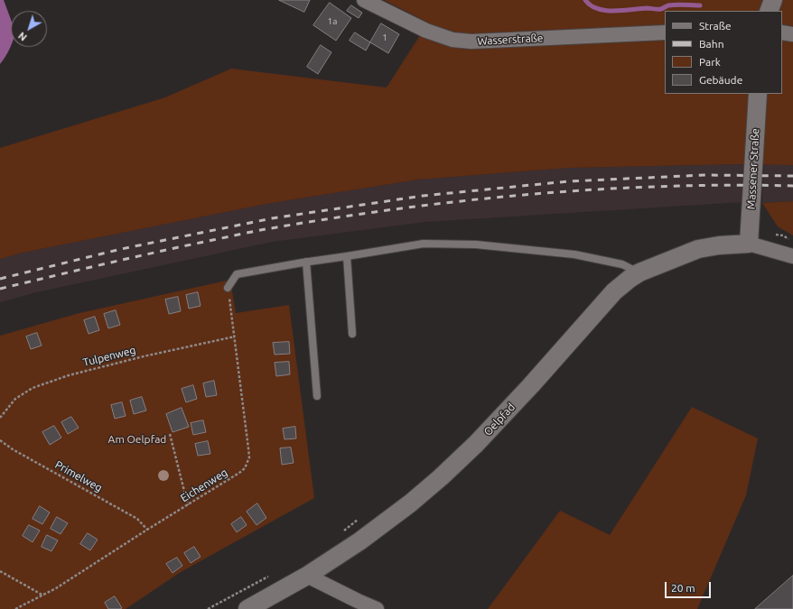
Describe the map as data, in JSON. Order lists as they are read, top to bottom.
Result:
{
  "streets": {
    "street": ["Wasserstraße", "Massener Straße", "Oelpfad"],
    "path": ["Tulpenweg", "Primelweg", "Eichenweg"]
  },
  "crossings": [
    ["Massener Straße", "Oelpfad"],
    ["Tulpenweg", "Eichenweg"],
    ["Primelweg", "Eichenweg"]
  ],
  "parks": ["Am Oelpfad"],
  "house_numbers": ["1a", "1"],
  "legend": [
    "Straße",
    "Bahn",
    "Park",
    "Gebäude"
  ],
  "scale_bar": "20 m",
  "north": "bottom left"
}
